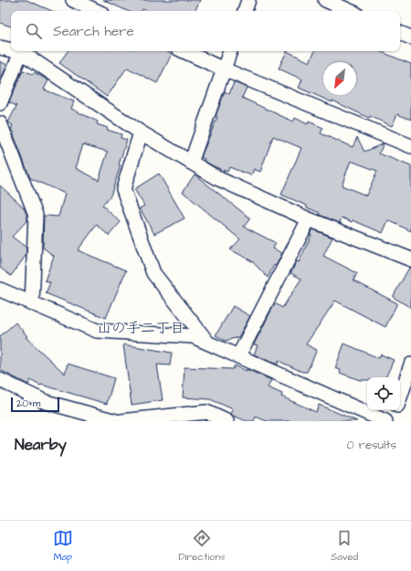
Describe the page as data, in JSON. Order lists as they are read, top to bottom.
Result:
{
  "districts": ["山の手二丁目"],
  "scale_bar": "20 m",
  "north": "bottom left",
  "page": {
    "search": "Search here",
    "scale": "20 m",
    "heading": ["Nearby", "0 results"],
    "nav": ["Map", "Directions", "Saved"]
  }
}
